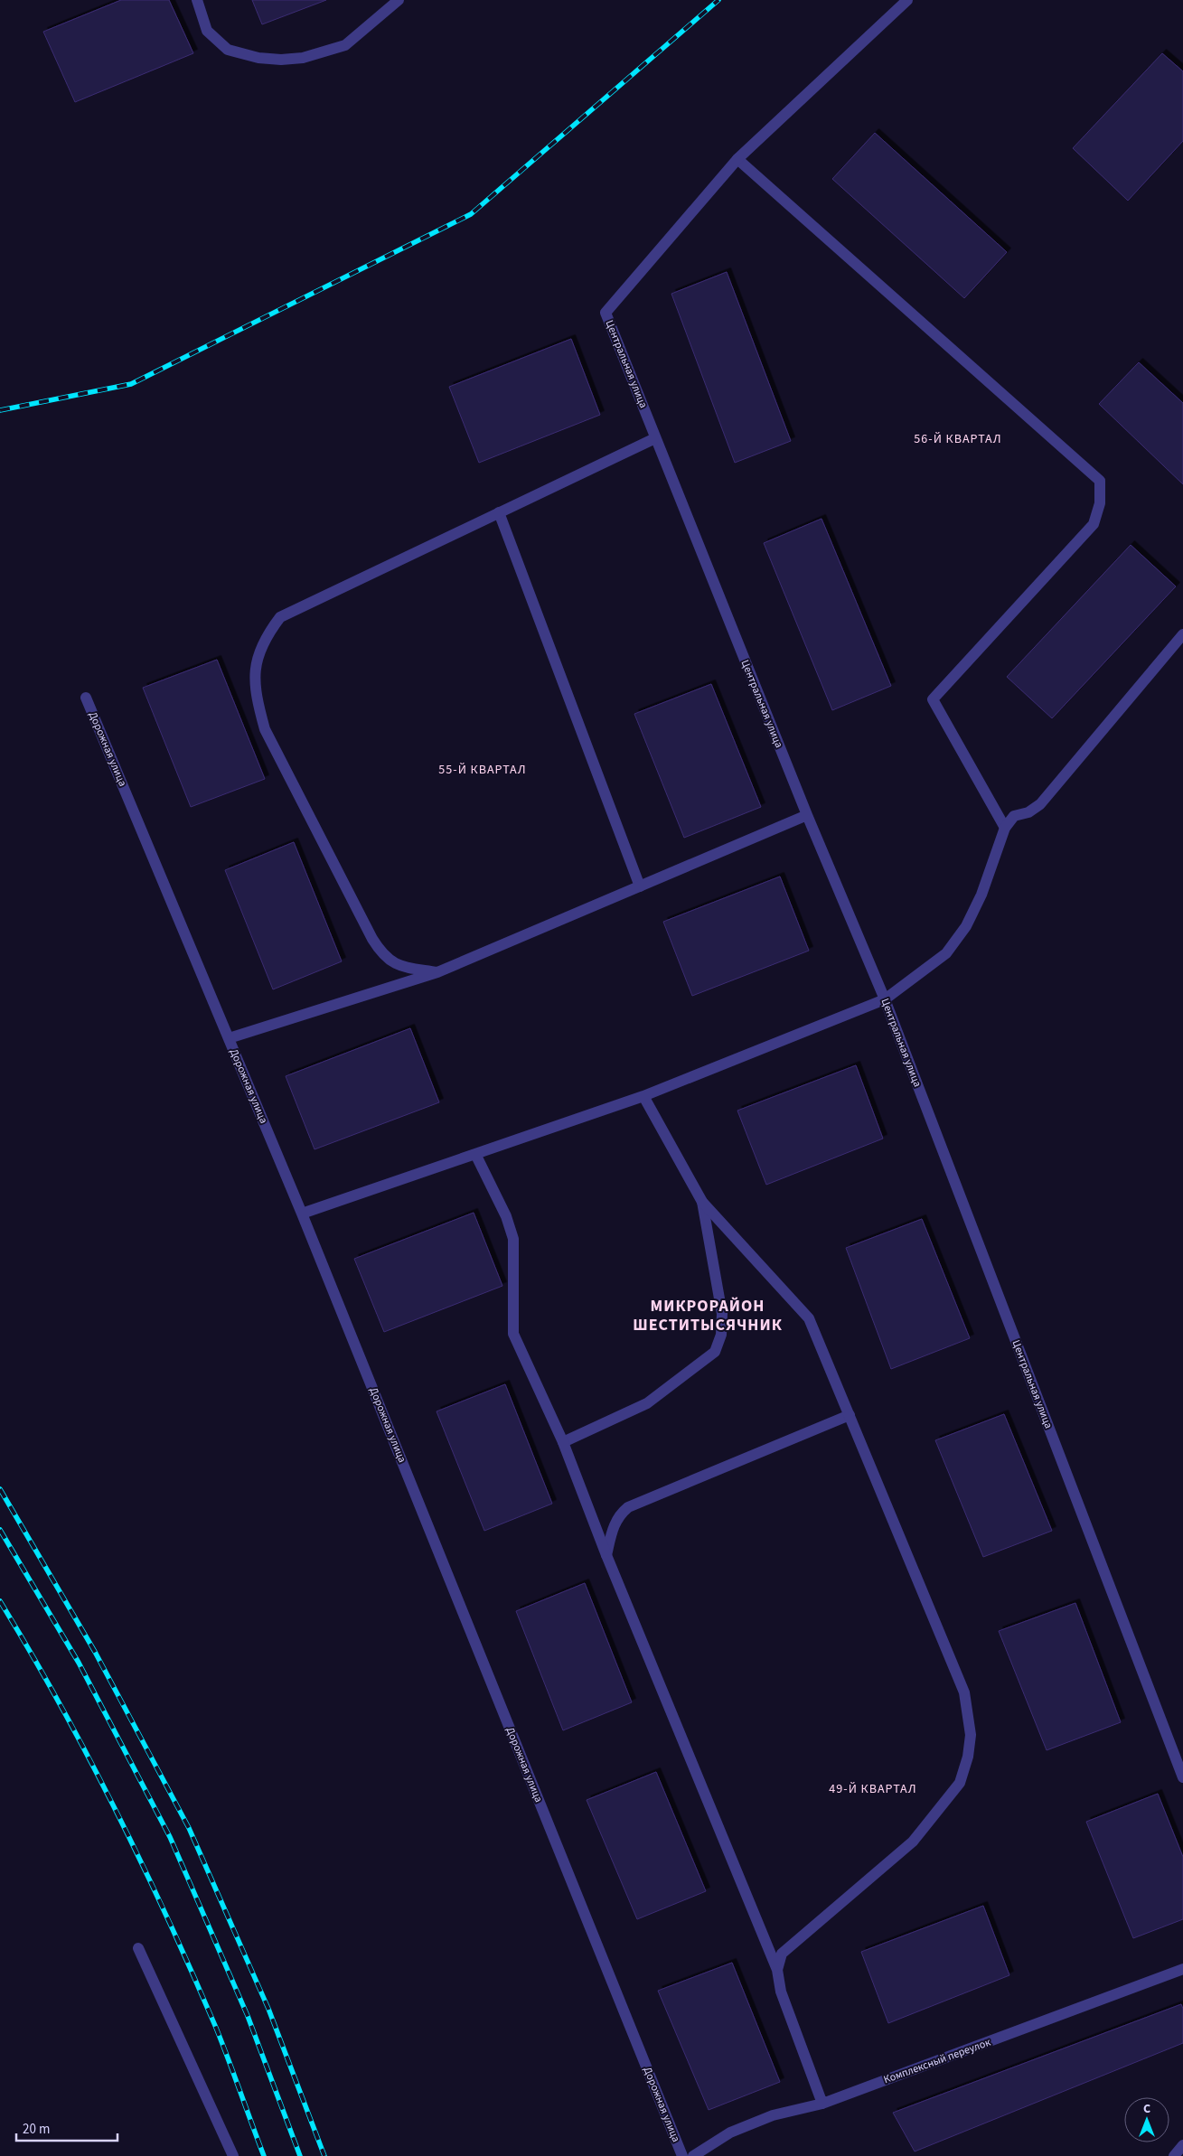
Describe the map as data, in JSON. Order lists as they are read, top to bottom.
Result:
{
  "streets": {
    "street": ["Центральная улица", "Дорожная улица", "Комплексный переулок"]
  },
  "districts": [
    "56-Й КВАРТАЛ",
    "55-Й КВАРТАЛ",
    "МИКРОРАЙОН ШЕСТИТЫСЯЧНИК",
    "49-Й КВАРТАЛ"
  ],
  "scale_bar": "20 m",
  "north": "top"
}
